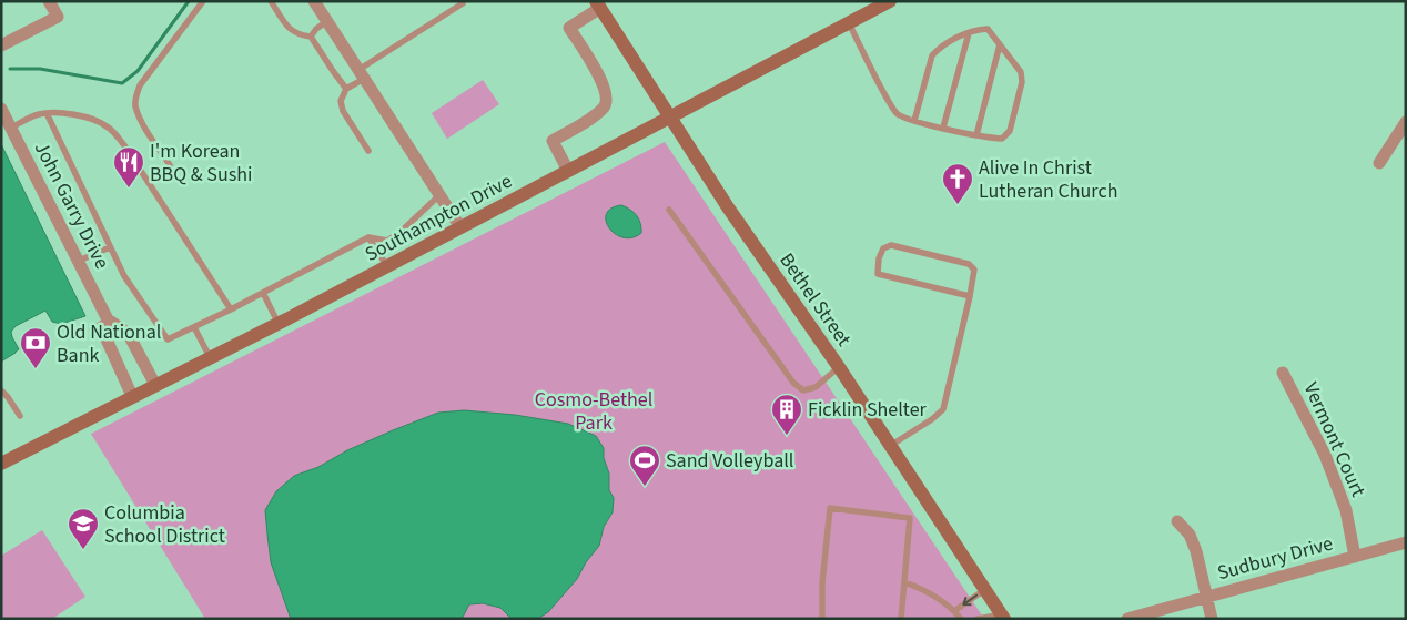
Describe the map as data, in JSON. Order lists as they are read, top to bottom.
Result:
{
  "streets": {
    "street": [
      "John Garry Drive",
      "Southampton Drive",
      "Bethel Street",
      "Vermont Court",
      "Sudbury Drive"
    ]
  },
  "crossings": [
    ["John Garry Drive", "Southampton Drive"],
    ["Southampton Drive", "Bethel Street"],
    ["Vermont Court", "Sudbury Drive"]
  ],
  "parks": ["Cosmo-Bethel Park"],
  "places": {
    "restaurant": ["I'm Korean BBQ & Sushi"],
    "church": ["Alive In Christ Lutheran Church"],
    "bank": ["Old National Bank"],
    "building": ["Ficklin Shelter"],
    "sports": ["Sand Volleyball"],
    "school or university": ["Columbia School District"]
  }
}
